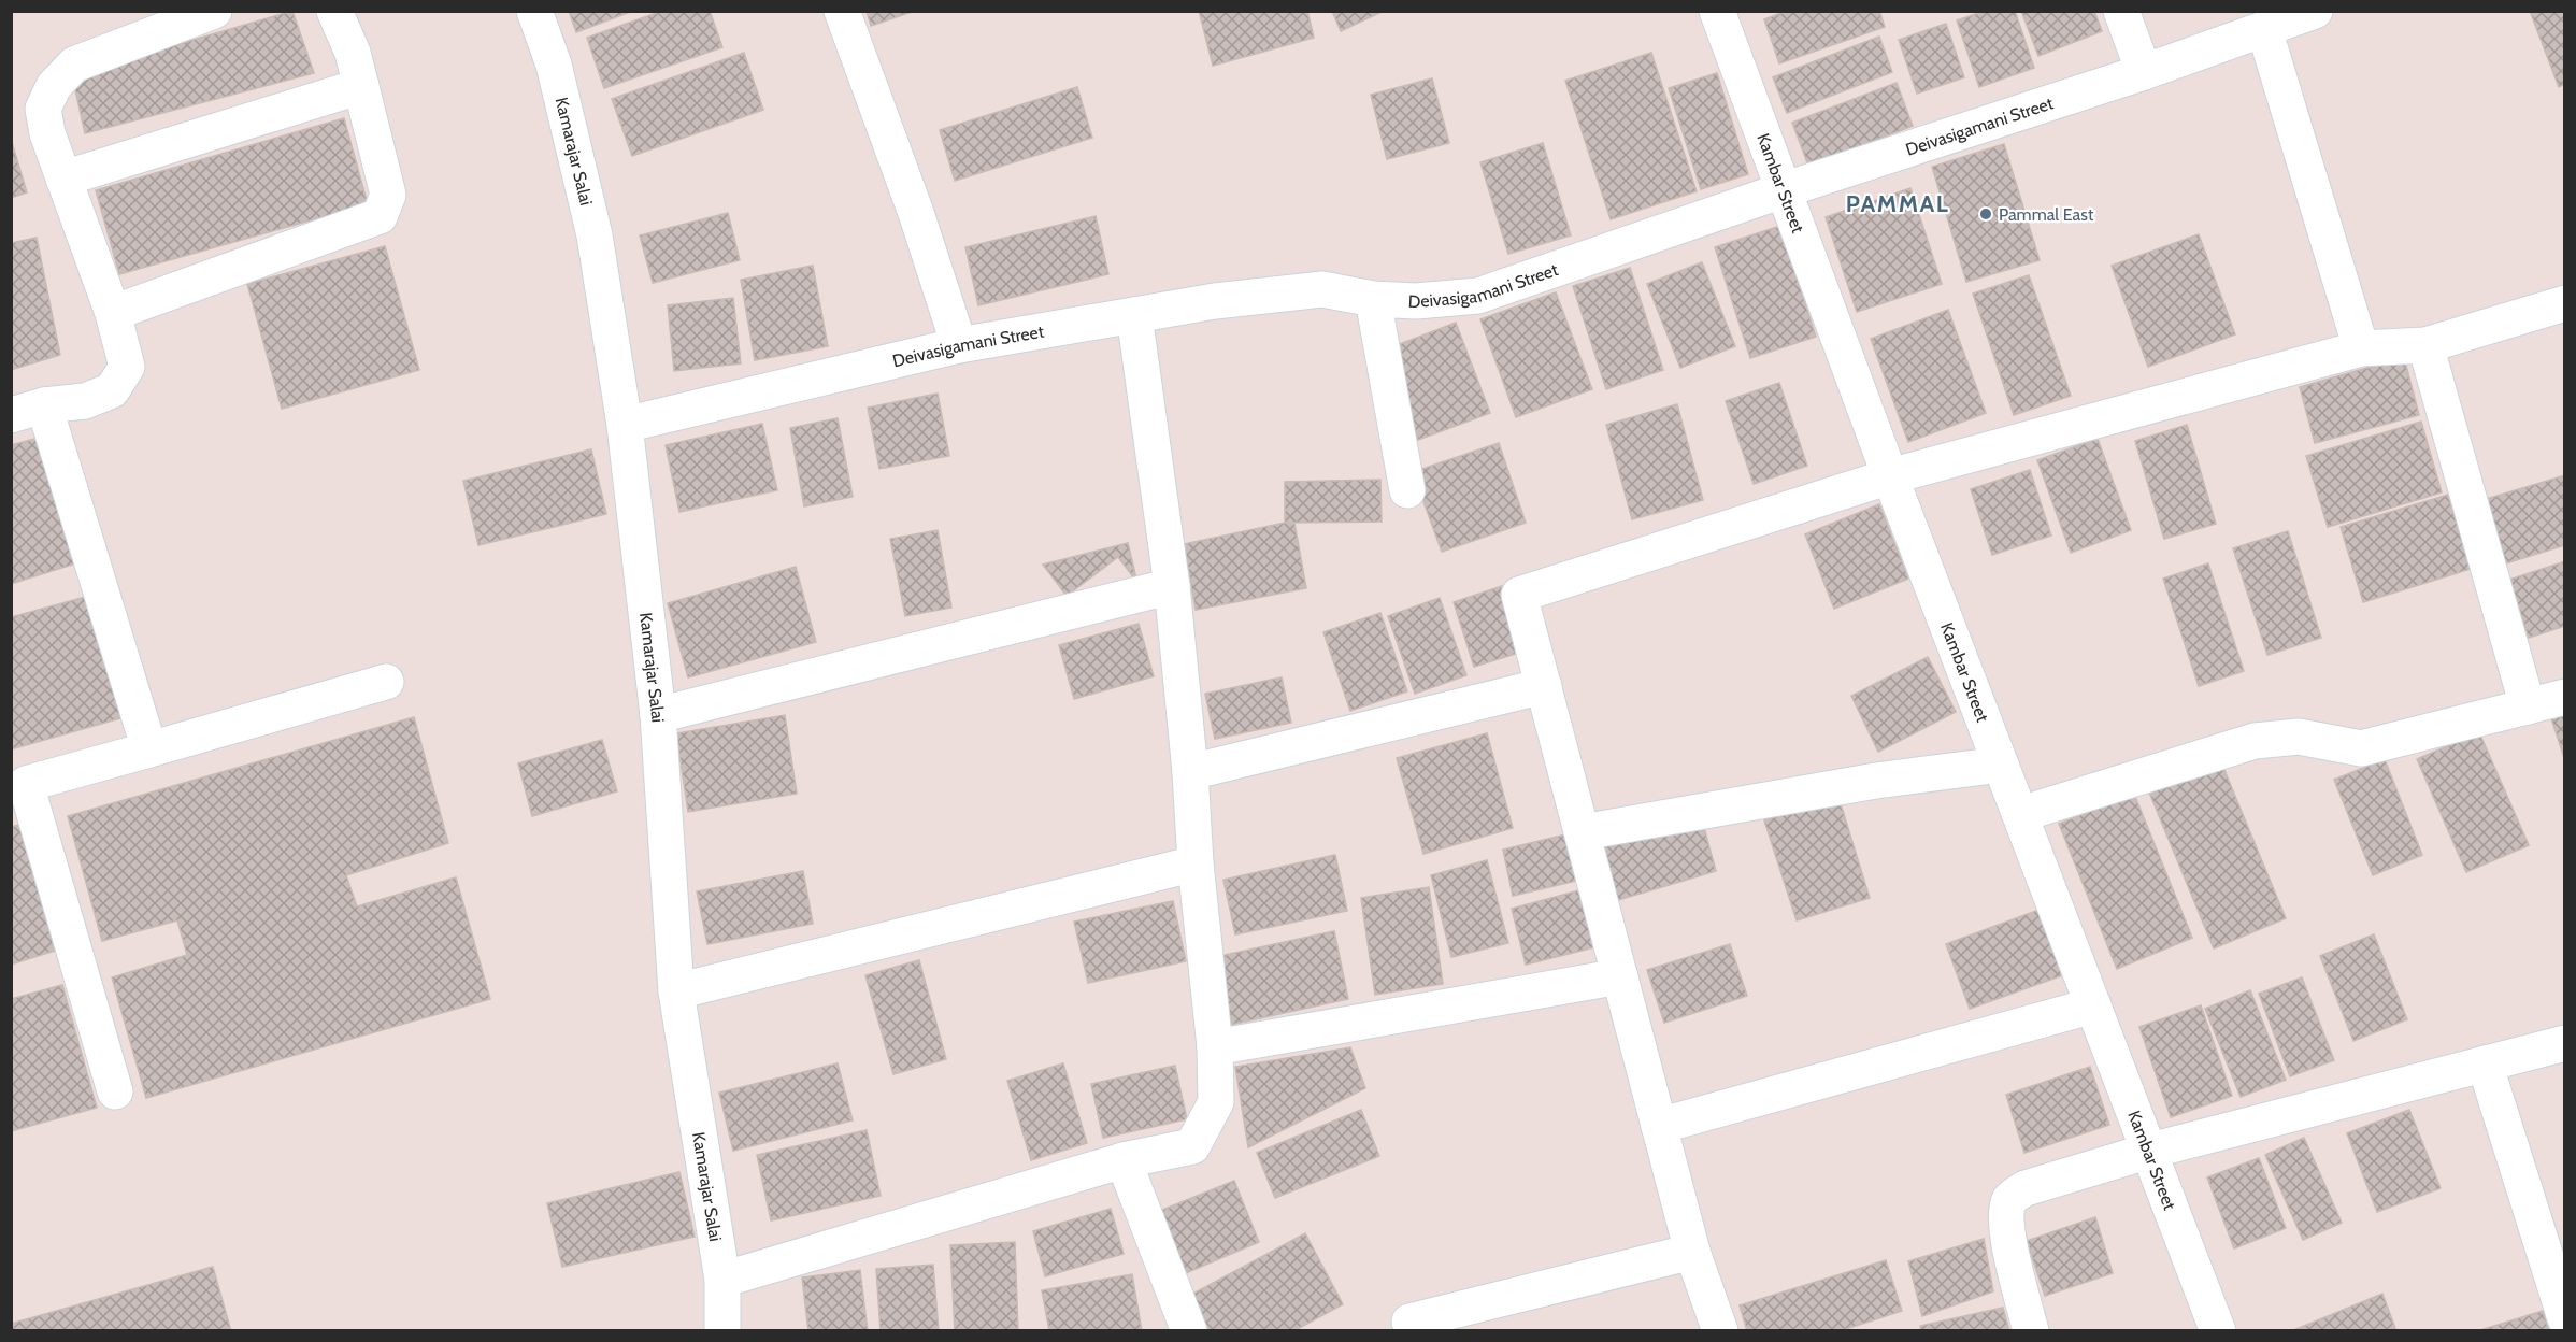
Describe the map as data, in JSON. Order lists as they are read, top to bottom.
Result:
{
  "streets": {
    "street": ["Deivasigamani Street", "Kamarajar Salai", "Kambar Street"]
  },
  "crossings": [
    ["Deivasigamani Street", "Kamarajar Salai"],
    ["Deivasigamani Street", "Kambar Street"]
  ],
  "districts": ["PAMMAL"],
  "places": ["Pammal East"]
}
